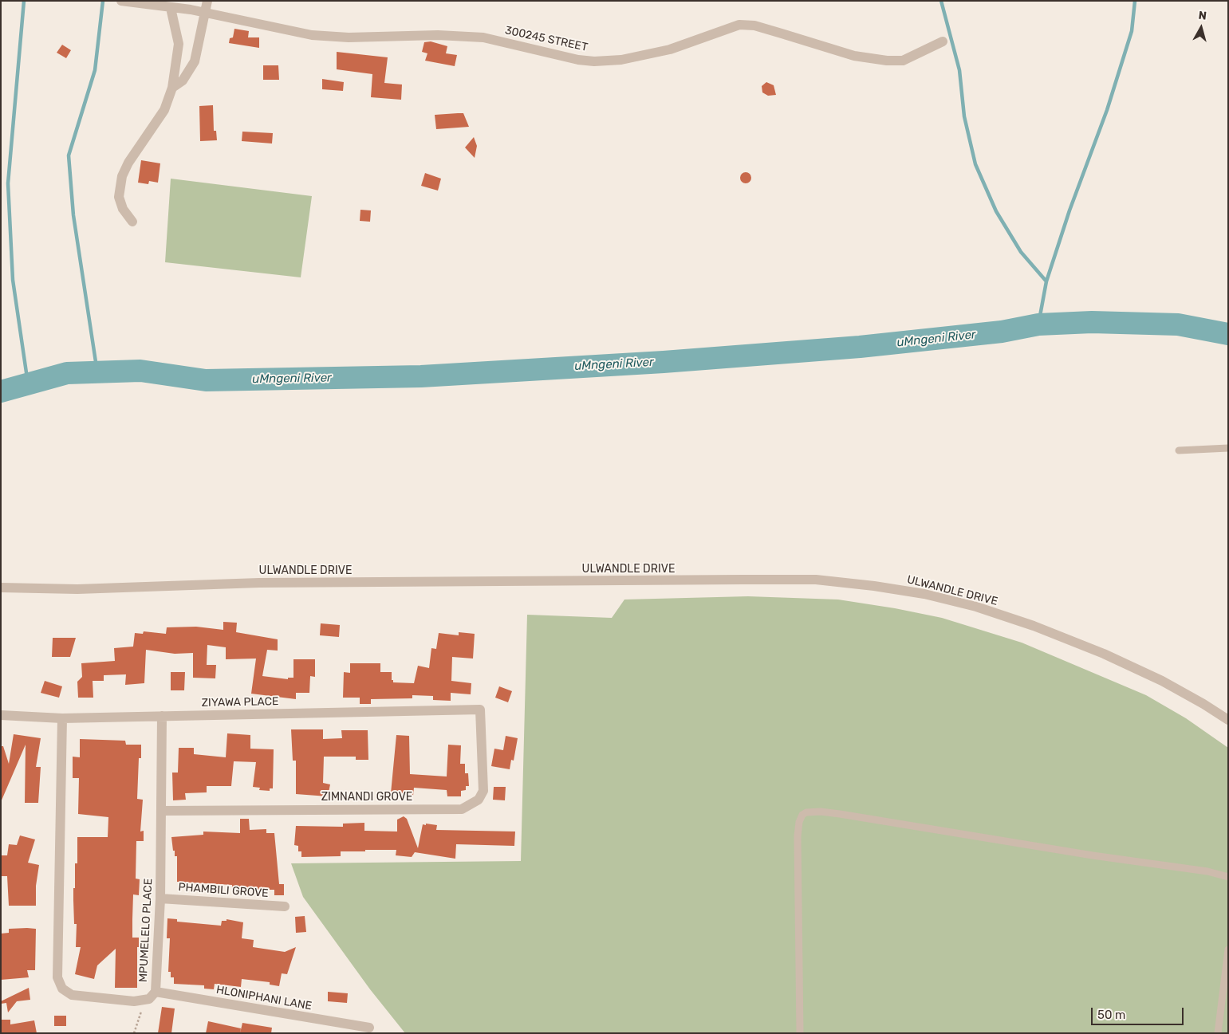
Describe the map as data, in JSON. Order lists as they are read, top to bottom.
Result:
{
  "streets": {
    "street": [
      "300245 STREET",
      "ULWANDLE DRIVE",
      "ZIYAWA PLACE",
      "ZIMNANDI GROVE",
      "PHAMBILI GROVE",
      "MPUMELELO PLACE",
      "HLONIPHANI LANE"
    ]
  },
  "crossings": [
    ["ZIYAWA PLACE", "ZIMNANDI GROVE"],
    ["ZIYAWA PLACE", "MPUMELELO PLACE"],
    ["ZIMNANDI GROVE", "MPUMELELO PLACE"],
    ["PHAMBILI GROVE", "MPUMELELO PLACE"],
    ["MPUMELELO PLACE", "HLONIPHANI LANE"]
  ],
  "water": ["uMngeni River"],
  "scale_bar": "50 m",
  "north": "top"
}
